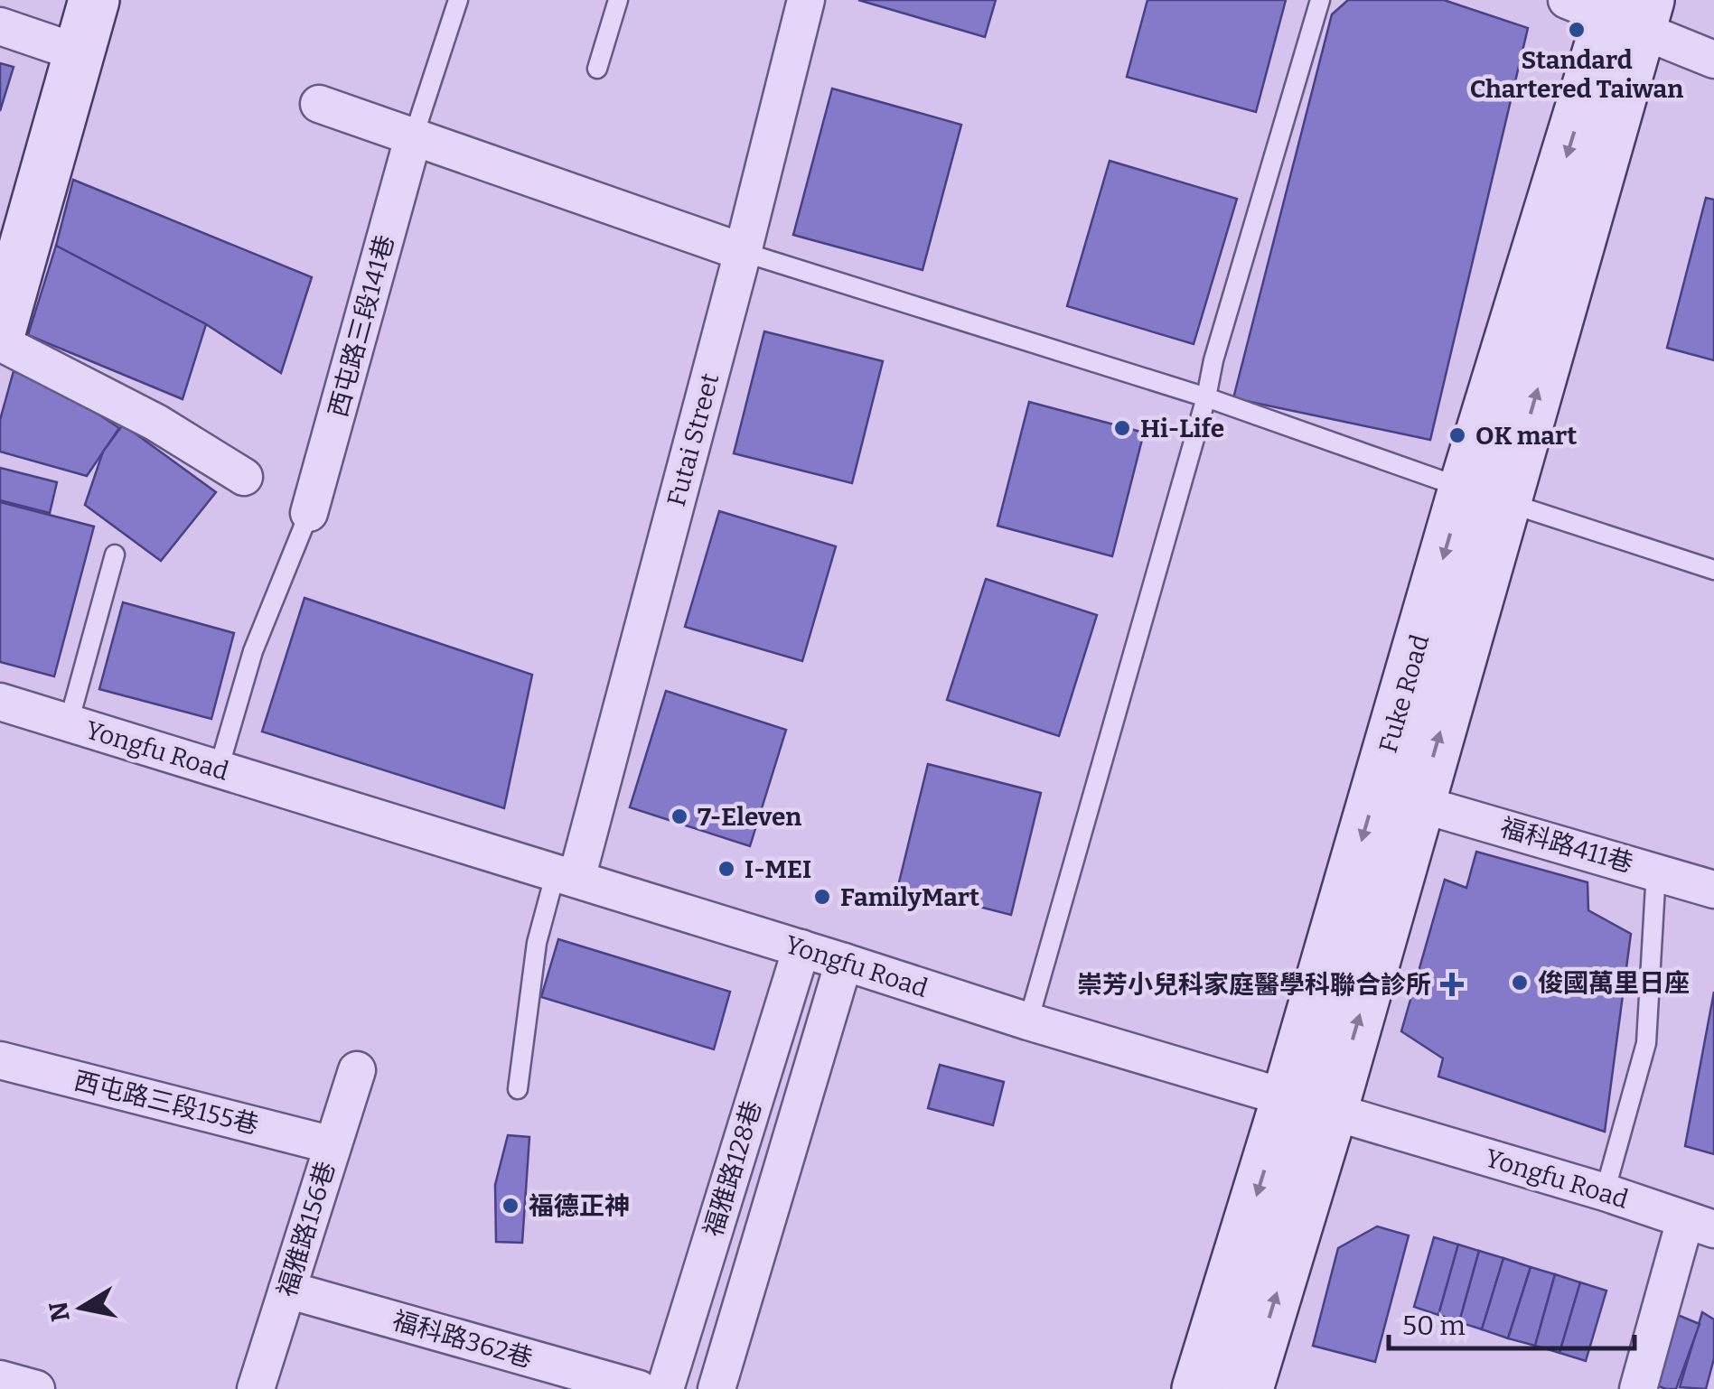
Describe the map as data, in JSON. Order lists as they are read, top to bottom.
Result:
{
  "streets": {
    "street": [
      "西屯路三段141巷",
      "Futai Street",
      "Fuke Road",
      "Yongfu Road",
      "福科路411巷",
      "西屯路三段155巷",
      "福雅路128巷",
      "福雅路156巷",
      "福科路362巷"
    ]
  },
  "crossings": [
    ["Futai Street", "Yongfu Road"],
    ["Fuke Road", "Yongfu Road"],
    ["Fuke Road", "福科路411巷"],
    ["Yongfu Road", "福雅路128巷"],
    ["西屯路三段155巷", "福雅路156巷"],
    ["福雅路156巷", "福科路362巷"]
  ],
  "places": {
    "other": [
      "Standard Chartered Taiwan",
      "Hi-Life",
      "OK mart",
      "7-Eleven",
      "I-MEI",
      "FamilyMart",
      "俊國萬里日座",
      "福德正神"
    ],
    "health": ["崇芳小兒科家庭醫學科聯合診所"]
  },
  "scale_bar": "50 m",
  "north": "left"
}
